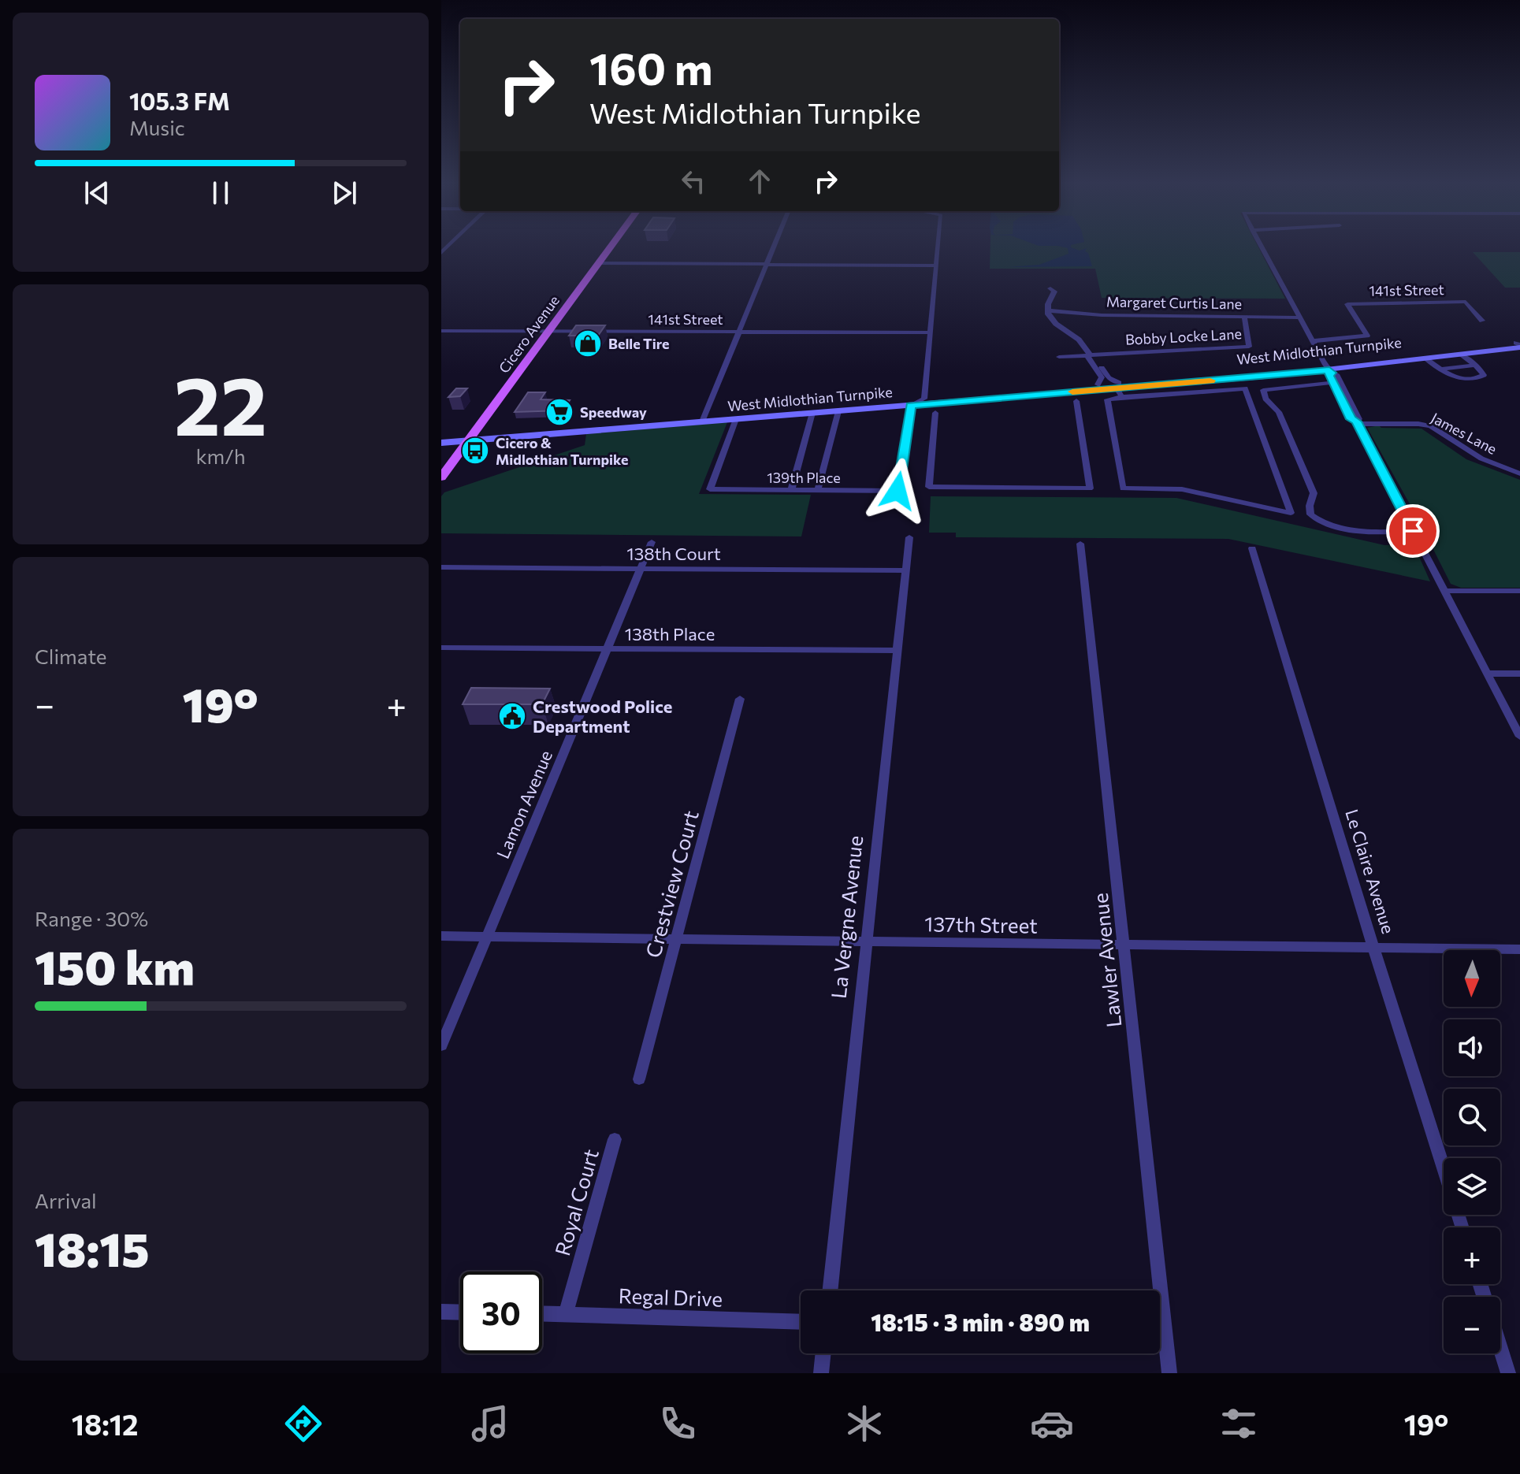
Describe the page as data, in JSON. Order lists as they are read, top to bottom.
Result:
{
  "streets": {
    "main road": ["Cicero Avenue", "West Midlothian Turnpike"],
    "street": [
      "141st Street",
      "Margaret Curtis Lane",
      "Bobby Locke Lane",
      "James Lane",
      "139th Place",
      "138th Court",
      "138th Place",
      "Lamon Avenue",
      "Le Claire Avenue",
      "Crestview Court",
      "La Vergne Avenue",
      "137th Street",
      "Lawler Avenue",
      "Royal Court",
      "Regal Drive"
    ]
  },
  "crossings": [
    ["141st Street", "Cicero Avenue"],
    ["Margaret Curtis Lane", "Bobby Locke Lane"],
    ["Cicero Avenue", "West Midlothian Turnpike"],
    ["West Midlothian Turnpike", "139th Place"],
    ["138th Court", "Lamon Avenue"],
    ["138th Court", "La Vergne Avenue"],
    ["138th Place", "Lamon Avenue"],
    ["138th Place", "La Vergne Avenue"],
    ["Lamon Avenue", "137th Street"],
    ["Le Claire Avenue", "137th Street"],
    ["Crestview Court", "137th Street"],
    ["La Vergne Avenue", "137th Street"],
    ["137th Street", "Lawler Avenue"],
    ["Royal Court", "Regal Drive"]
  ],
  "places": {
    "shop": ["Belle Tire"],
    "supermarket": ["Speedway"],
    "bus stop": ["Cicero & Midlothian Turnpike"],
    "public building": ["Crestwood Police Department"]
  },
  "north": "bottom",
  "page": {
    "turn": ["160 m", "West Midlothian Turnpike"],
    "song": ["105.3 FM", "Music"],
    "tile": [
      ["22", "km/h"],
      "Climate",
      ["Range · 30%", "150 km"],
      ["Arrival", "18:15"]
    ],
    "heat": ["−", "19°", "+"],
    "map_buttons": ["+", "−"],
    "limit": "30",
    "trip": "18:15 · 3 min · 890 m",
    "tabs": ["18:12", "19°"]
  }
}
